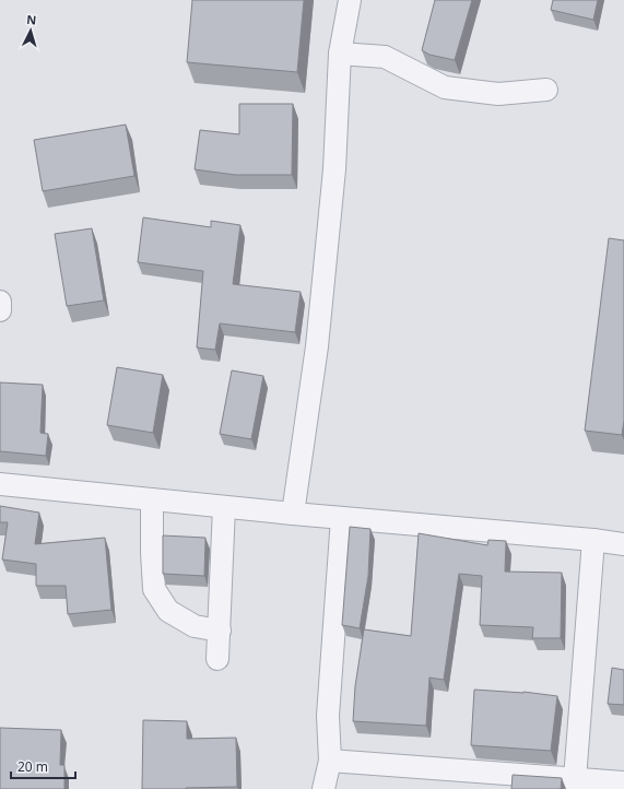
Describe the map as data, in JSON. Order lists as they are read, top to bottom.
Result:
{
  "scale_bar": "20 m",
  "north": "top"
}
